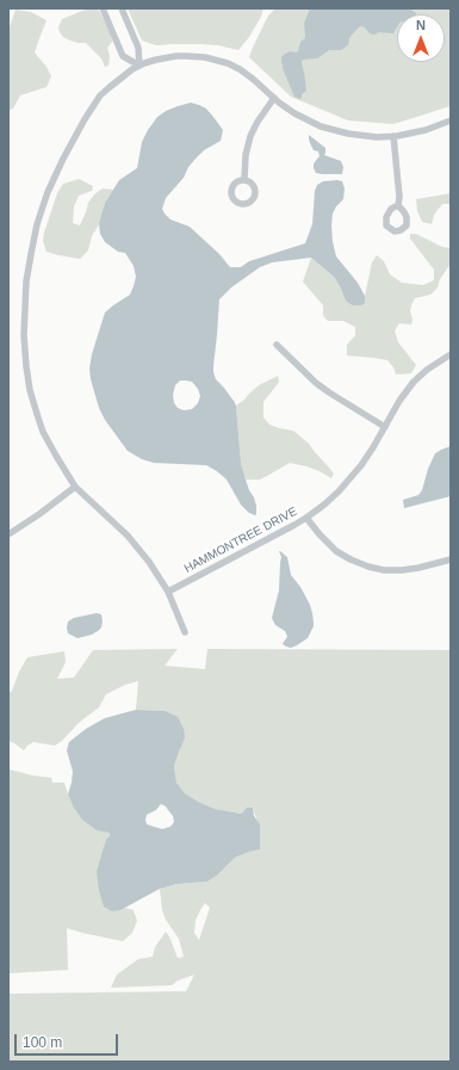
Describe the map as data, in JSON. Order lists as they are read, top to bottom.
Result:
{
  "streets": {
    "street": ["HAMMONTREE DRIVE"]
  },
  "scale_bar": "100 m",
  "north": "top"
}
